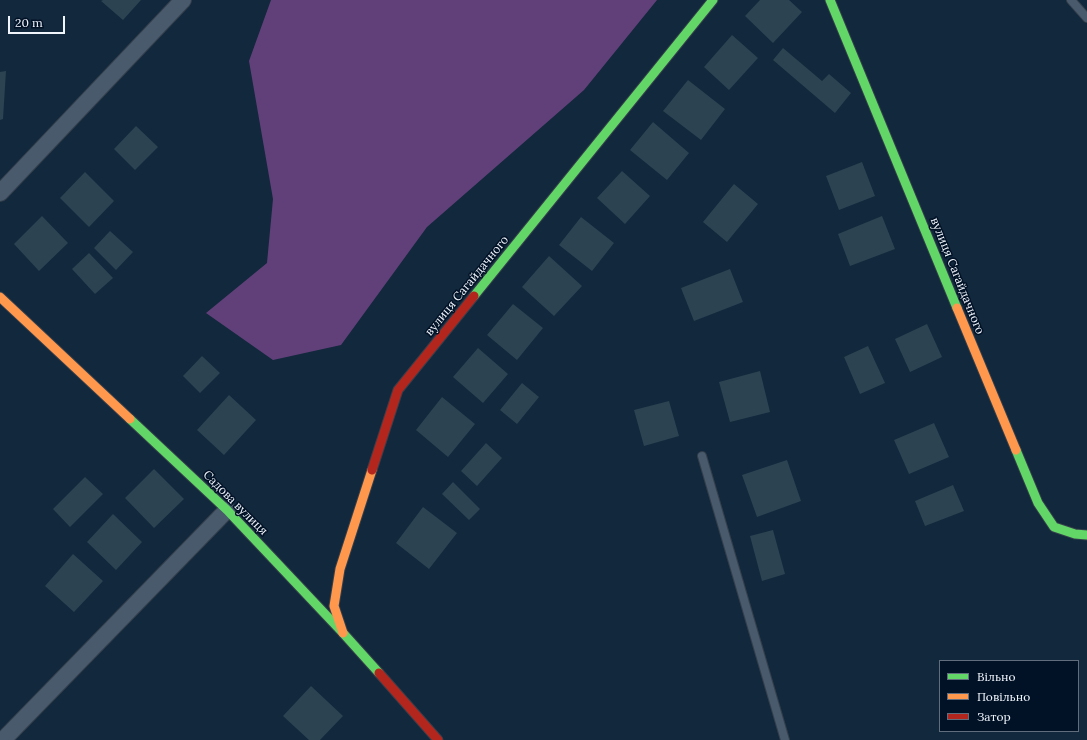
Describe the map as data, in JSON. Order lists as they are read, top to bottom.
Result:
{
  "streets": {
    "street": ["вулиця Сагайдачного", "Садова вулиця"]
  },
  "crossings": [
    ["вулиця Сагайдачного", "Садова вулиця"]
  ],
  "legend": ["Вільно", "Повільно", "Затор"],
  "scale_bar": "20 m"
}
